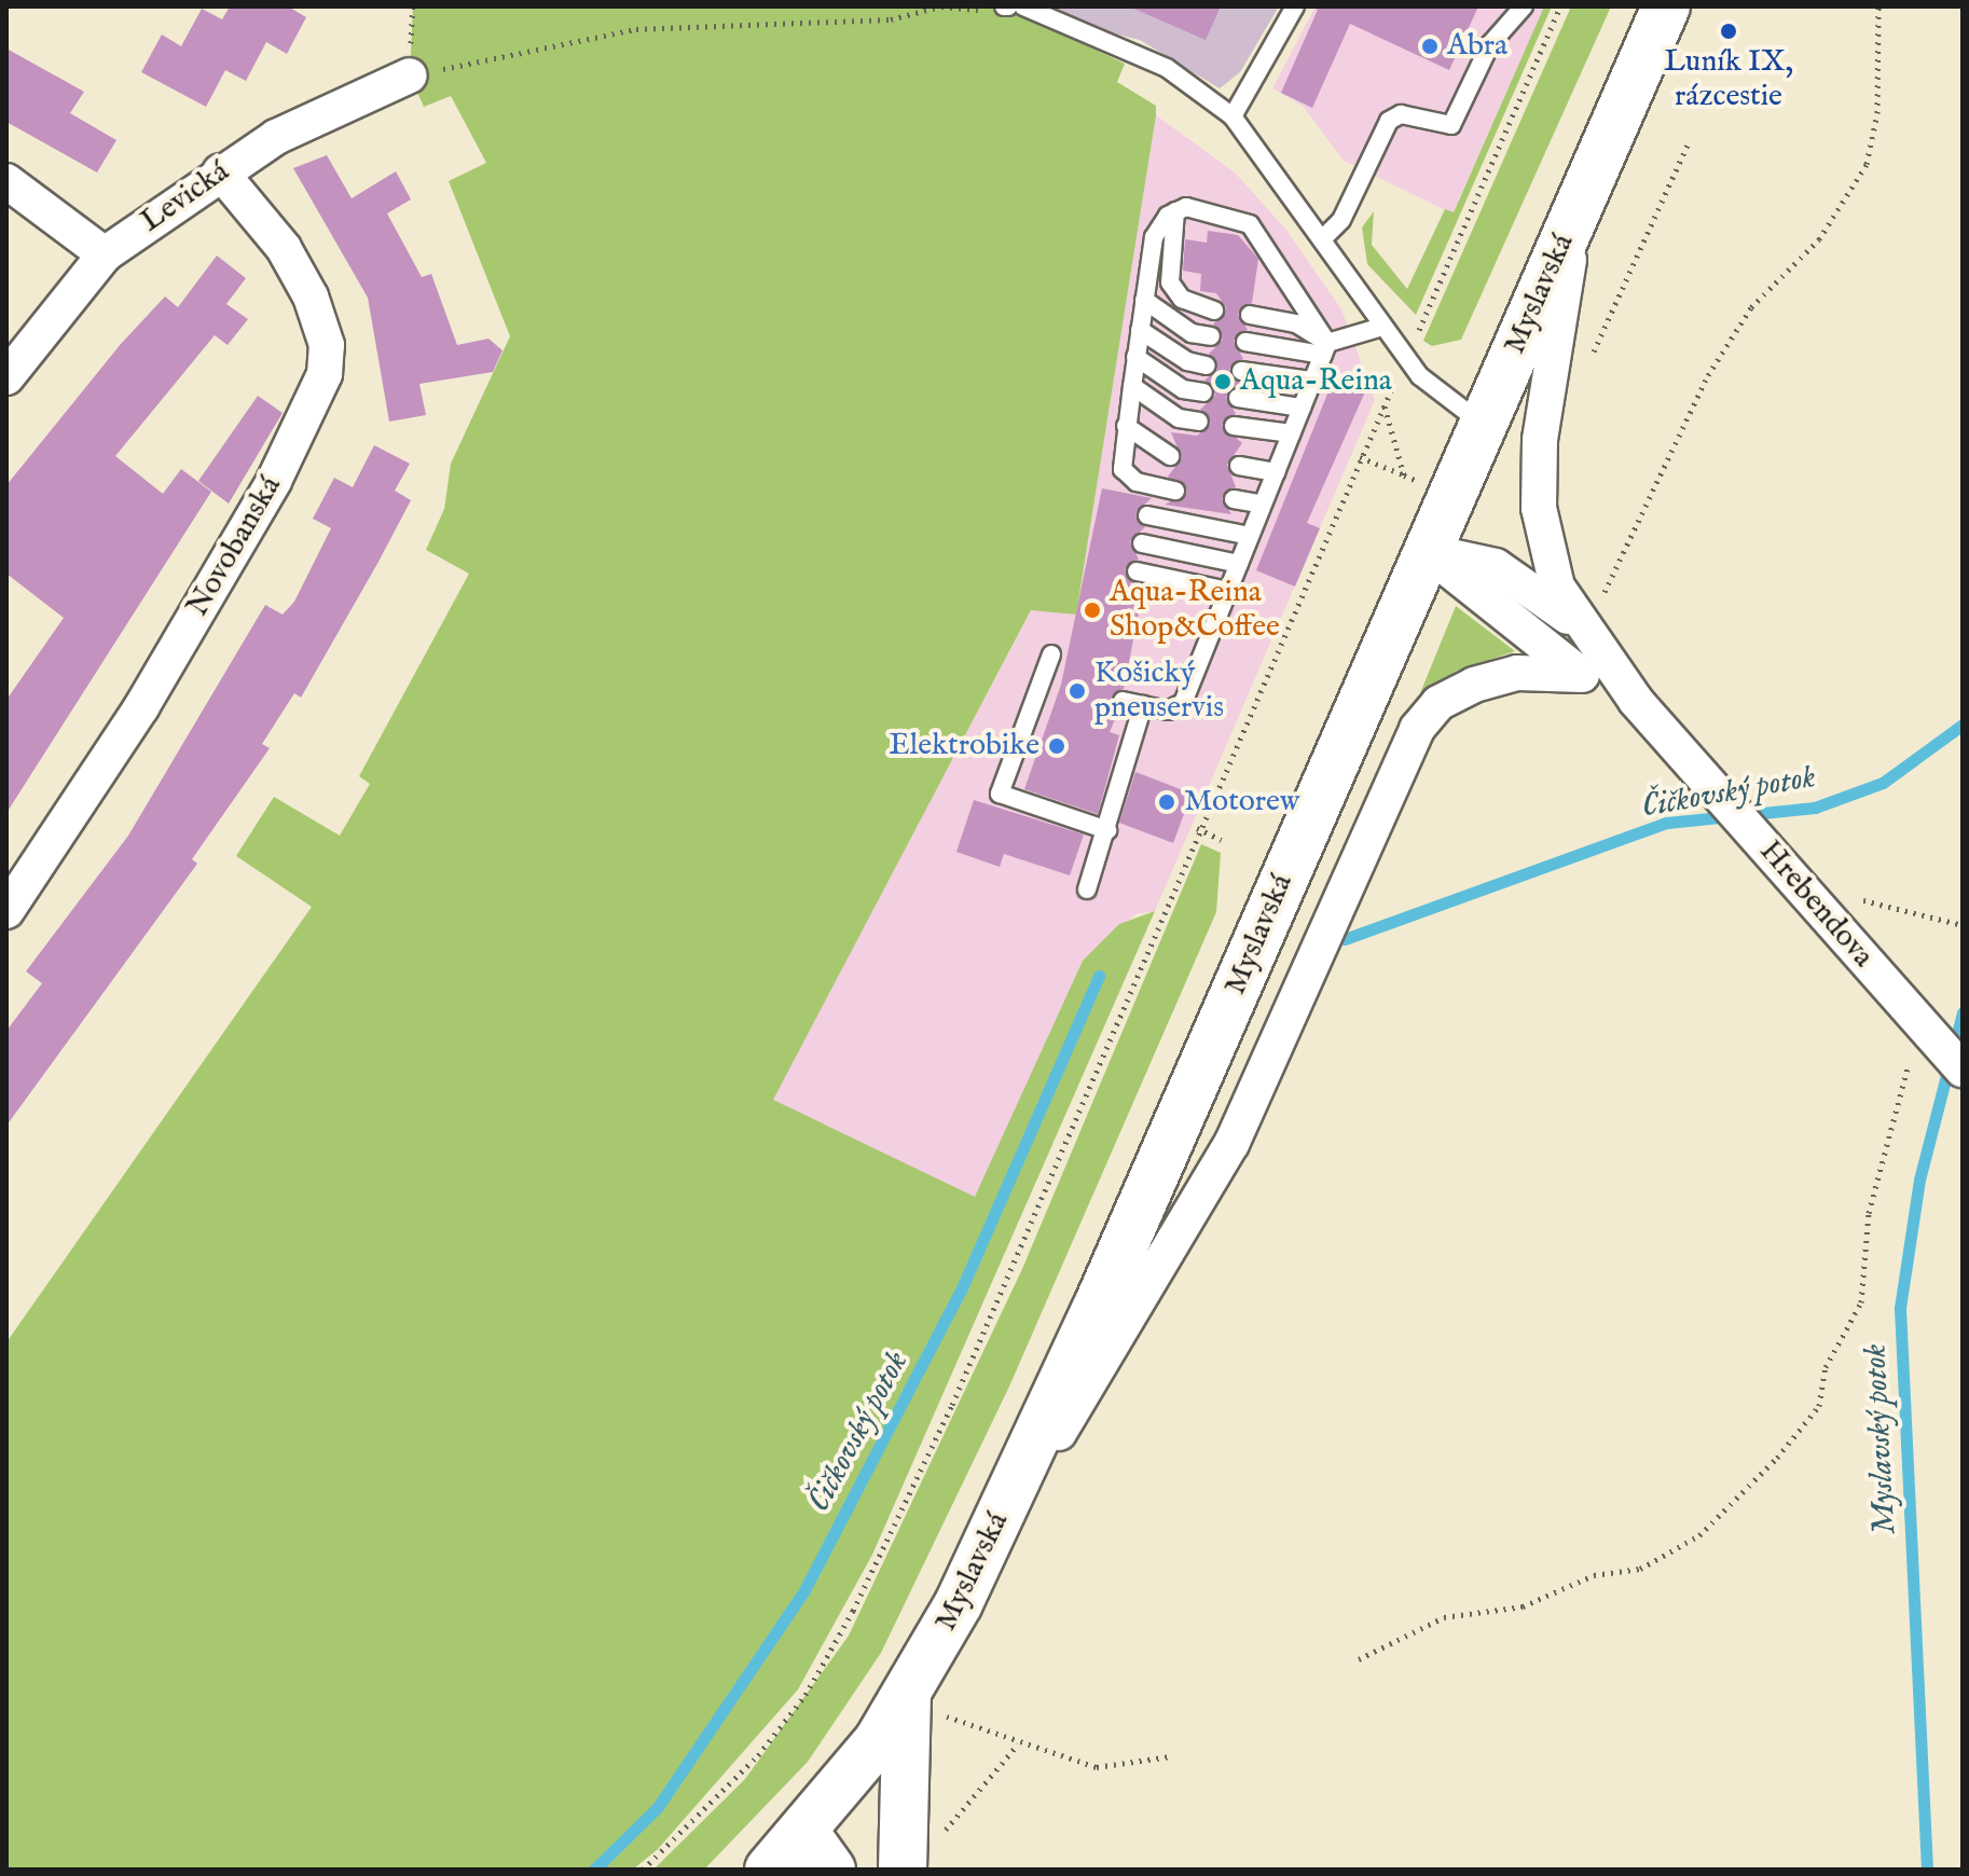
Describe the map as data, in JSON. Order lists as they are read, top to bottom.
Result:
{
  "streets": {
    "street": [
      "Levická",
      "Myslavská",
      "Novobanská",
      "Hrebendova"
    ]
  },
  "crossings": [
    ["Levická", "Novobanská"]
  ],
  "water": ["Čičkovský potok", "Myslavský potok"],
  "places": [
    "Luník IX, rázcestie",
    "Abra",
    "Aqua-Reina",
    "Aqua-Reina Shop&Coffee",
    "Košický pneuservis",
    "Elektrobike",
    "Motorew"
  ]
}
